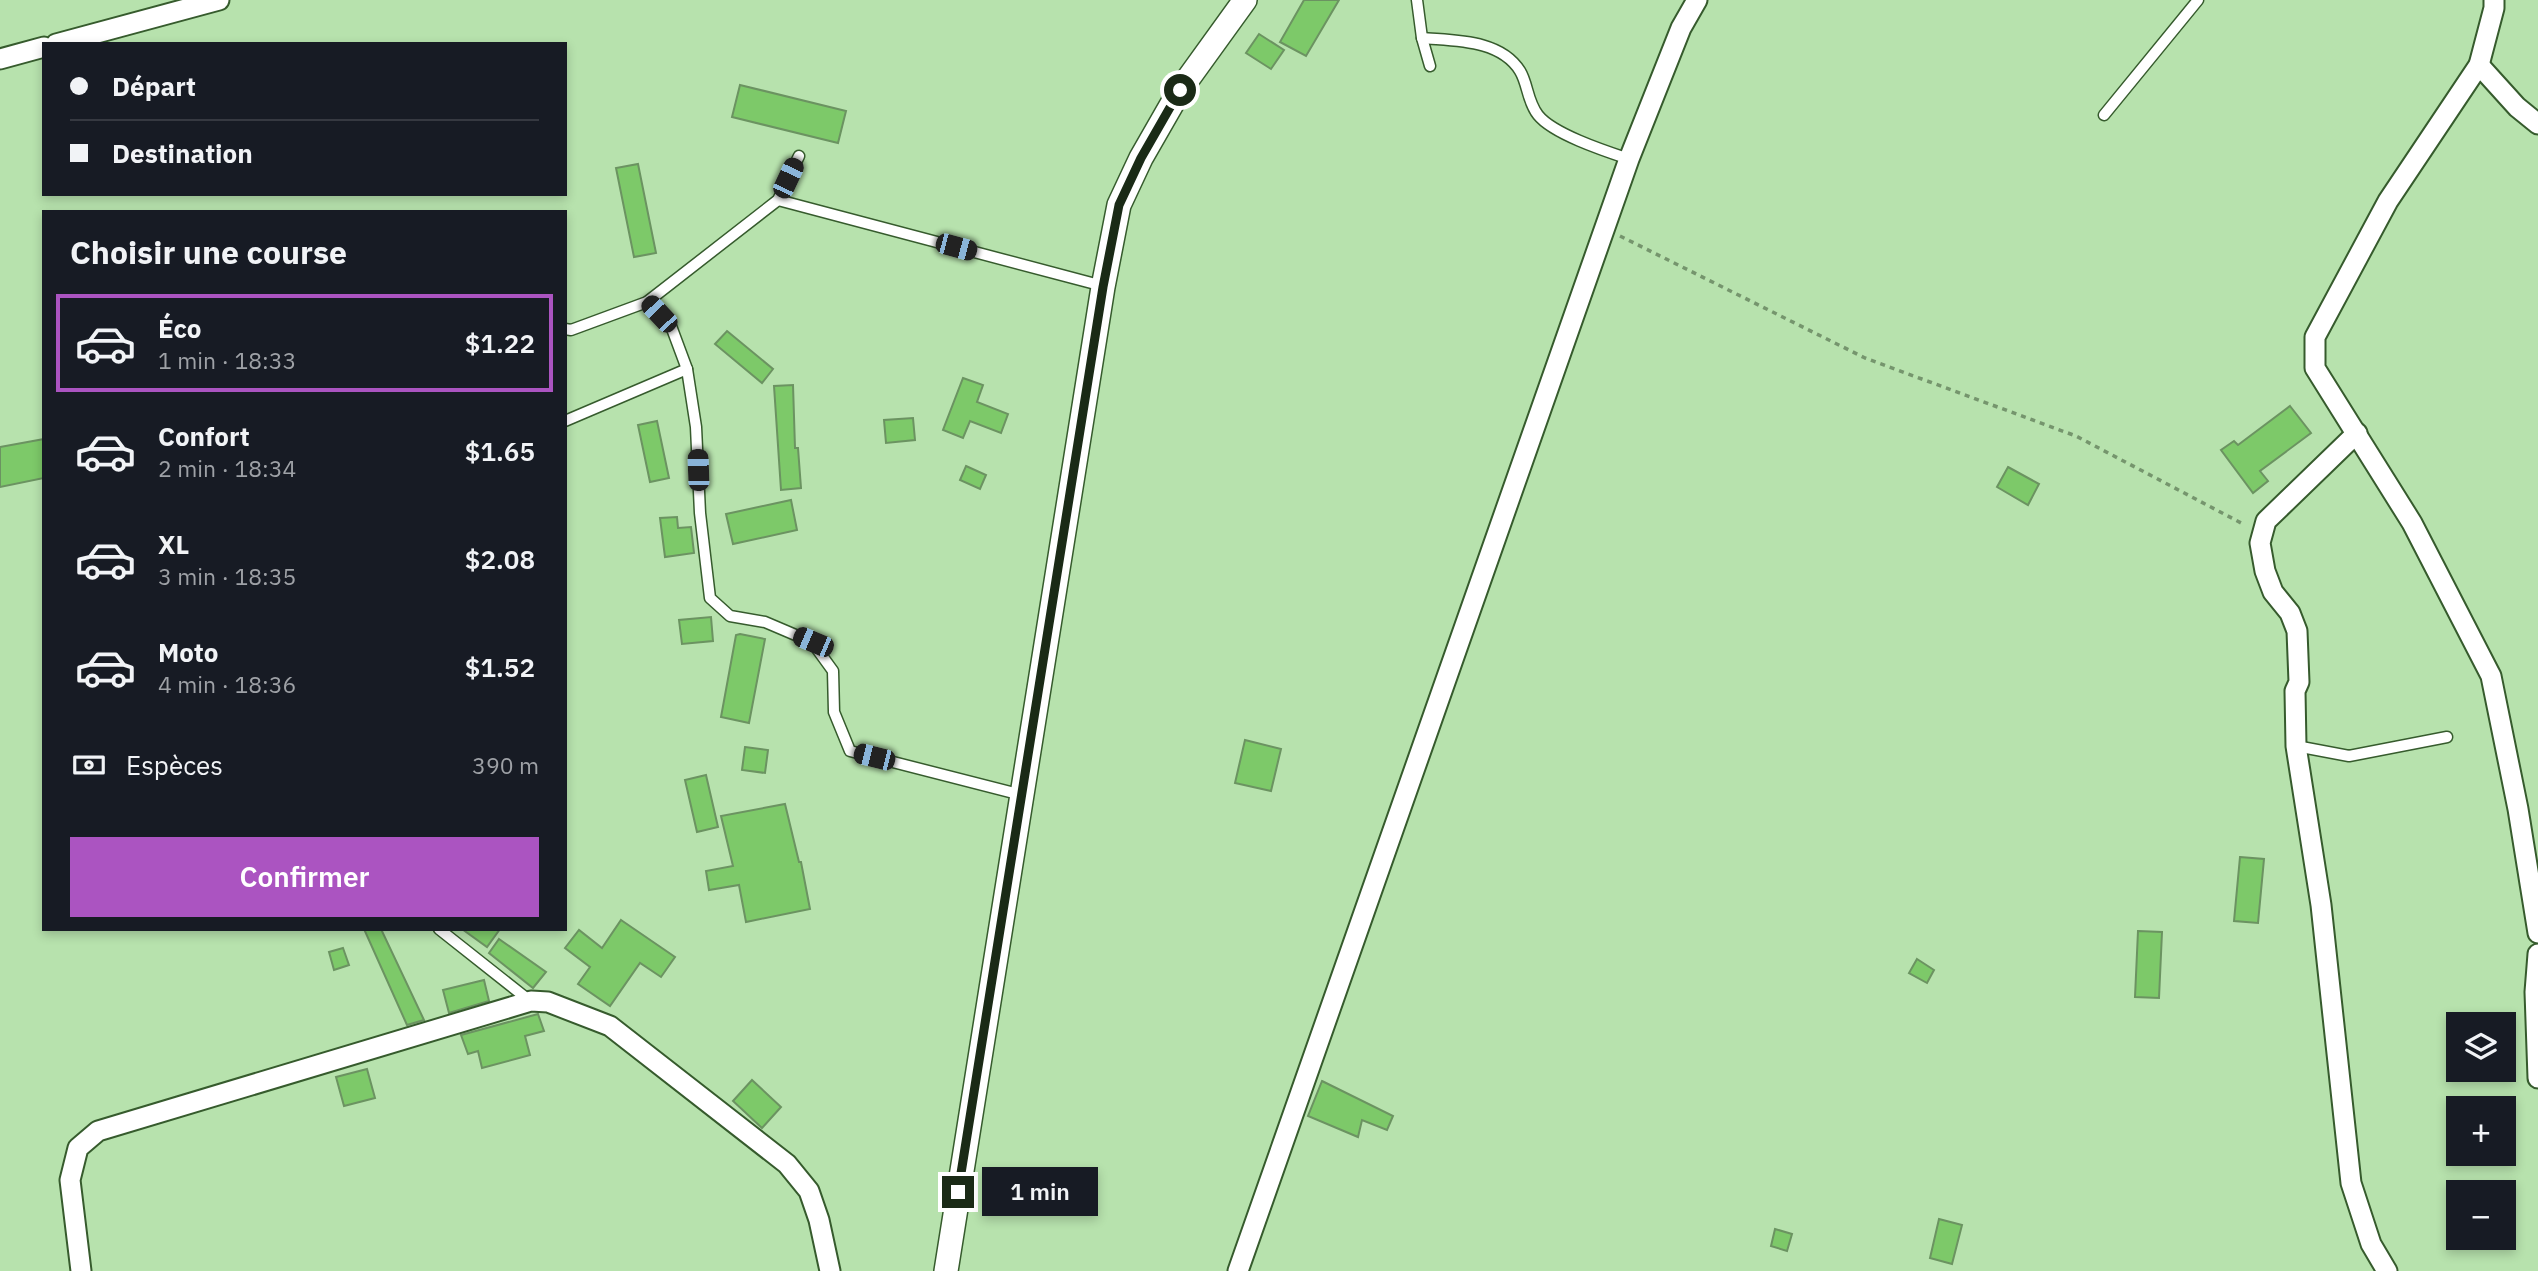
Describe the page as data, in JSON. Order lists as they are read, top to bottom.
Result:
{
  "page": {
    "banner": ["Départ", "Destination"],
    "heading": "Choisir une course",
    "list": [
      {
        "name": "Éco",
        "note": "1 min · 18:33",
        "value": "$1.22"
      },
      {
        "name": "Confort",
        "note": "2 min · 18:34",
        "value": "$1.65"
      },
      {
        "name": "XL",
        "note": "3 min · 18:35",
        "value": "$2.08"
      },
      {
        "name": "Moto",
        "note": "4 min · 18:36",
        "value": "$1.52"
      }
    ],
    "pay": ["Espèces", "390 m"],
    "buttons": "Confirmer",
    "map_buttons": ["+", "−"],
    "bubble": "1 min"
  }
}
